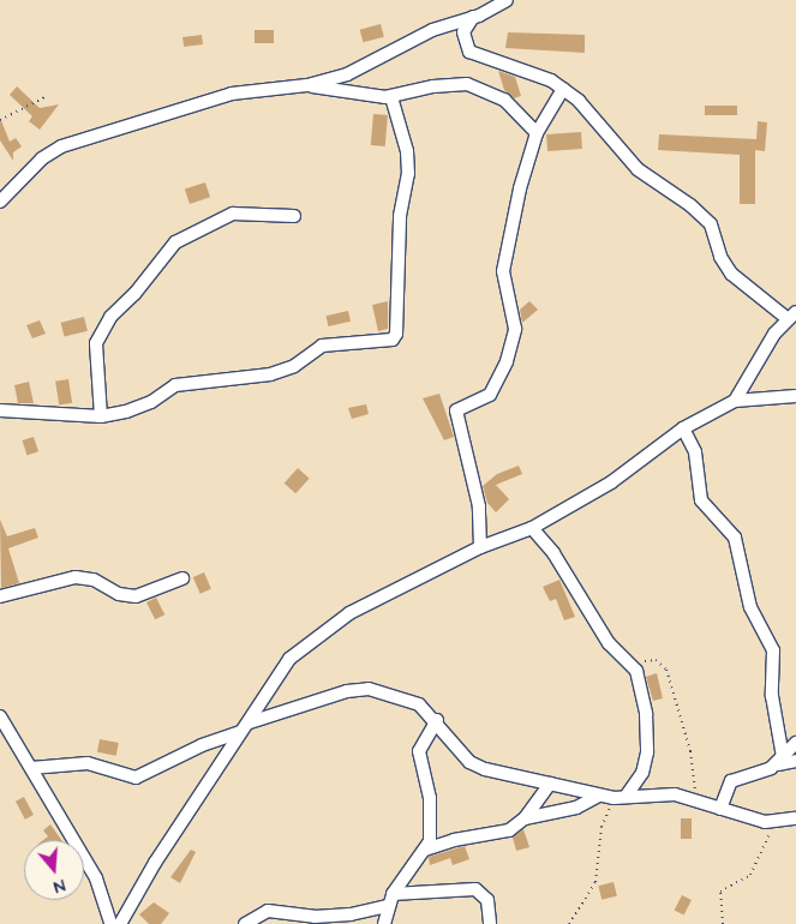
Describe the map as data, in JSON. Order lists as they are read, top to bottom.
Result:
{
  "north": "bottom"
}
